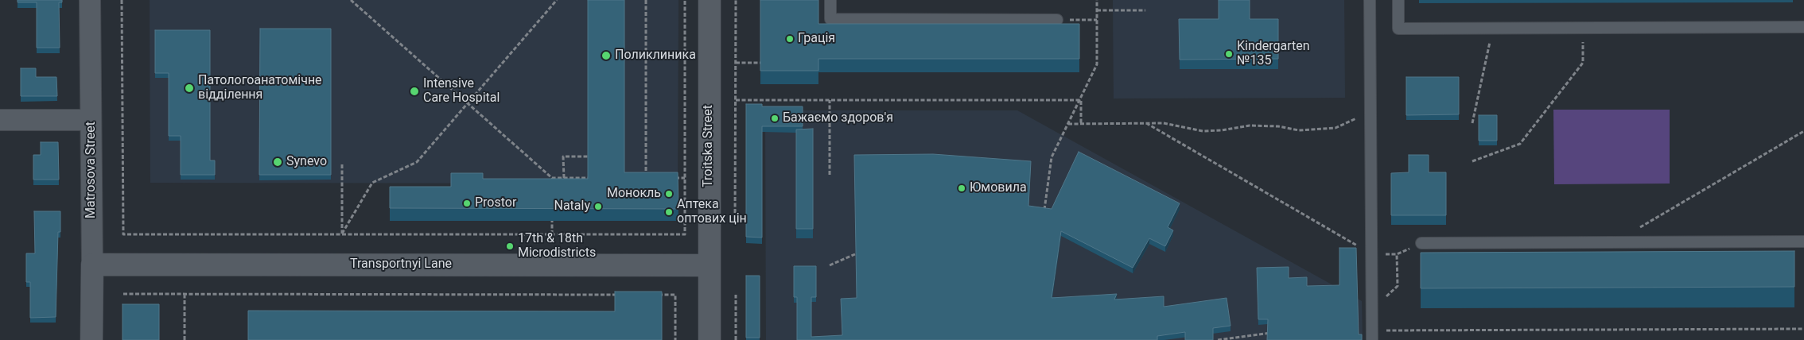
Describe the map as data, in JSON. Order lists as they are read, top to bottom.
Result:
{
  "streets": {
    "street": ["Troitska Street", "Matrosova Street", "Transportnyi Lane"]
  },
  "crossings": [
    ["Troitska Street", "Transportnyi Lane"],
    ["Matrosova Street", "Transportnyi Lane"]
  ],
  "places": [
    "Грація",
    "Kindergarten №135",
    "Поликлиника",
    "Патологоанатомічне відділення",
    "Intensive Care Hospital",
    "Бажаємо здоров'я",
    "Synevo",
    "Юмовила",
    "Монокль",
    "Prostor",
    "Nataly",
    "Аптека оптових цін",
    "17th & 18th Microdistricts"
  ]
}
